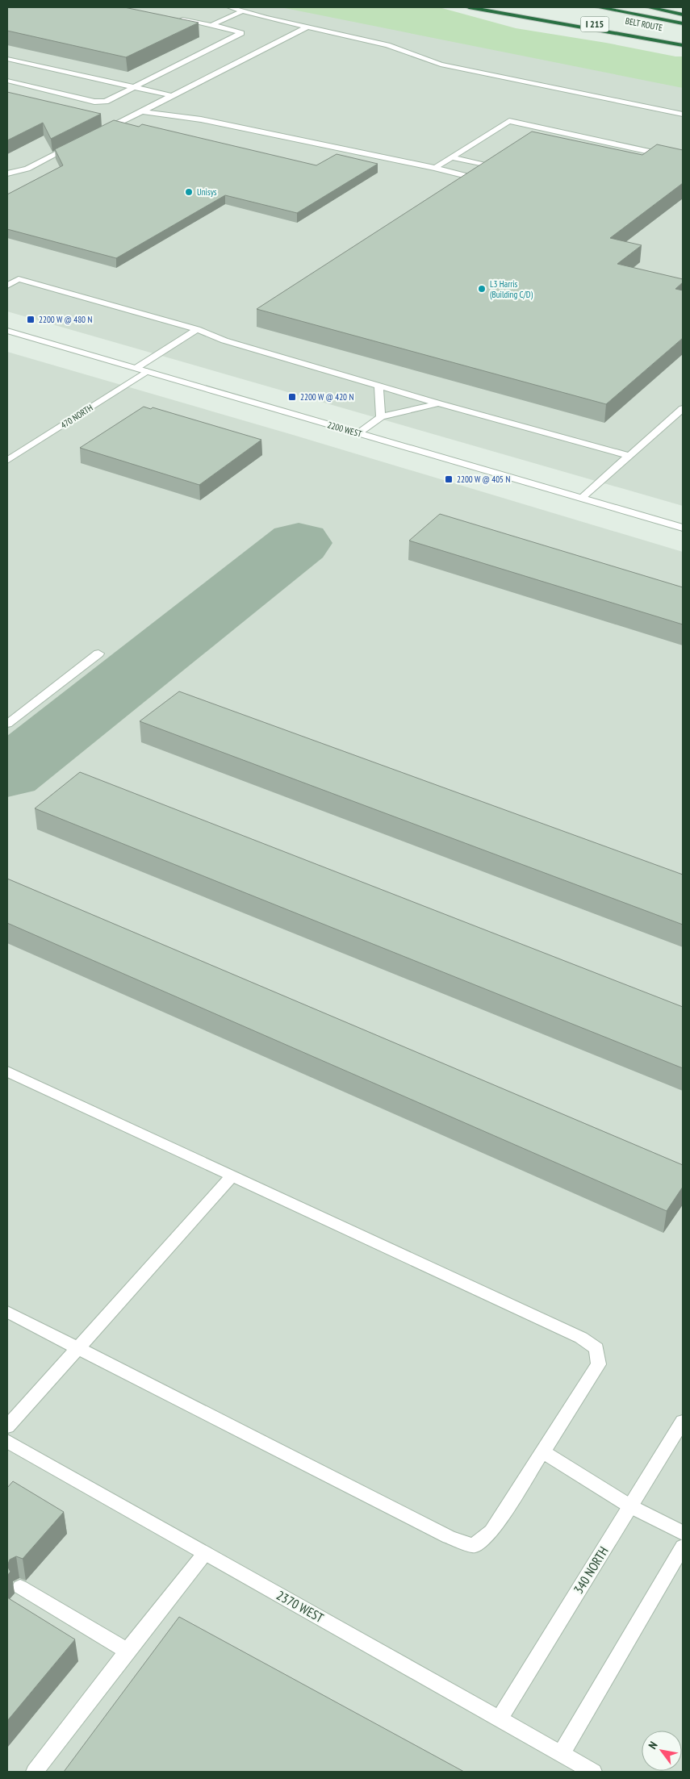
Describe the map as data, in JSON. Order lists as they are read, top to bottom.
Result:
{
  "streets": {
    "highway": ["I 215", "BELT ROUTE"],
    "street": [
      "470 NORTH",
      "2200 WEST",
      "340 NORTH",
      "2370 WEST"
    ]
  },
  "crossings": [
    ["470 NORTH", "2200 WEST"],
    ["340 NORTH", "2370 WEST"]
  ],
  "places": {
    "other": ["Unisys", "L3 Harris (Building C/D)"],
    "transit": ["2200 W @ 480 N", "2200 W @ 420 N", "2200 W @ 405 N"]
  },
  "north": "top left"
}
